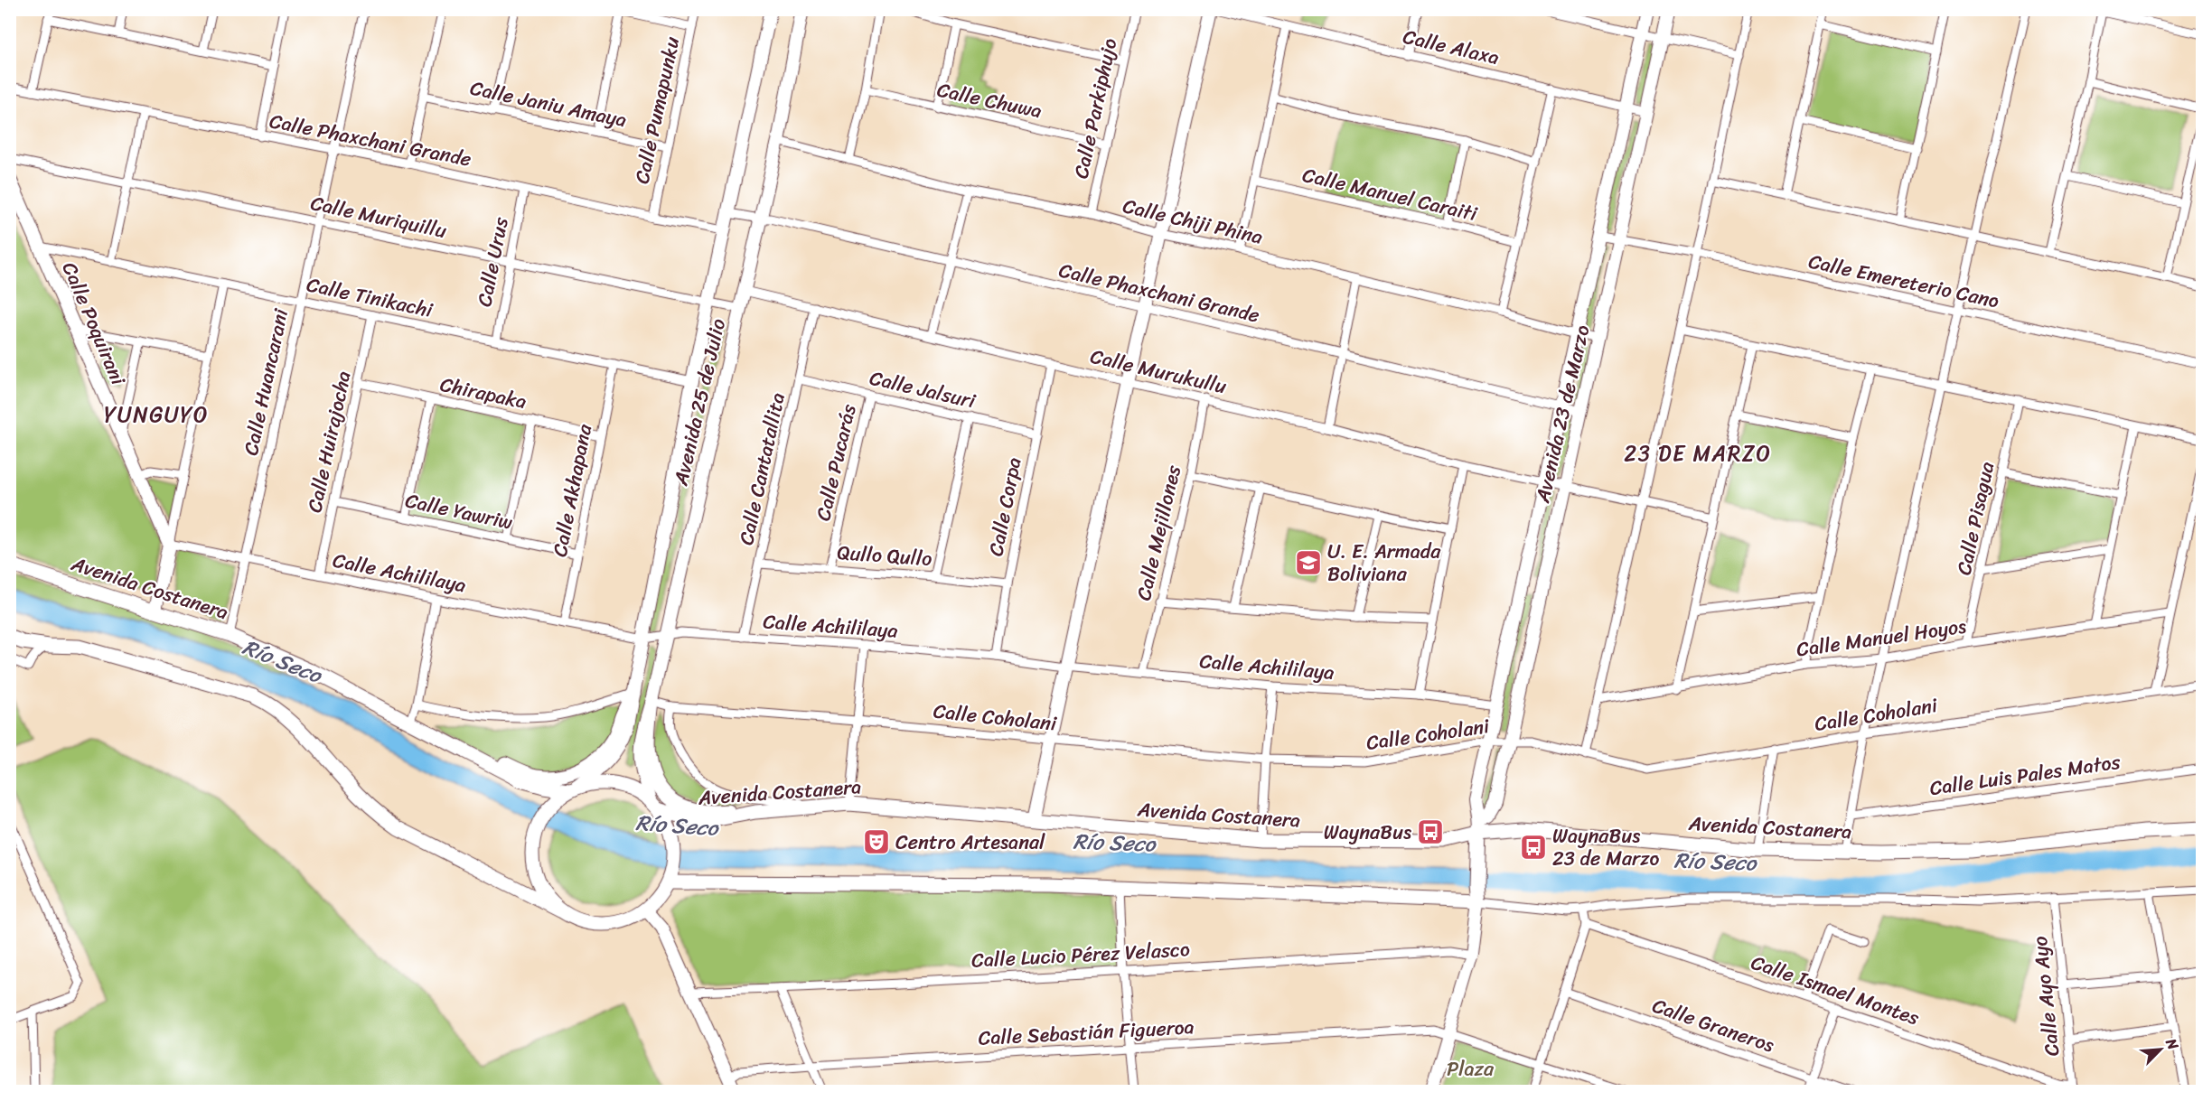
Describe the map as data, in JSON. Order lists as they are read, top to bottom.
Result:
{
  "streets": {
    "main road": ["Avenida Costanera"],
    "street": [
      "Calle Alaxa",
      "Calle Chuwa",
      "Calle Janiu Amaya",
      "Calle Parkiphujo",
      "Calle Pumapunku",
      "Calle Phaxchani Grande",
      "Calle Manuel Caraiti",
      "Calle Muriquillu",
      "Calle Chiji Phina",
      "Calle Urus",
      "Calle Emereterio Cano",
      "Calle Tinikachi",
      "Calle Poquirani",
      "Calle Murukullu",
      "Calle Huancarani",
      "Calle Jalsuri",
      "Chirapaka",
      "Avenida 25 de Julio",
      "Avenida 23 de Marzo",
      "Calle Huirajocha",
      "Calle Pucarás",
      "Calle Cantatallita",
      "Calle Akhapana",
      "Calle Corpa",
      "Calle Yawriw",
      "Calle Pisagua",
      "Calle Mejillones",
      "Qullo Qullo",
      "Calle Achililaya",
      "Calle Manuel Hoyos",
      "Calle Coholani",
      "Calle Luis Pales Matos",
      "Calle Lucio Pérez Velasco",
      "Calle Ismael Montes",
      "Calle Ayo Ayo",
      "Calle Graneros",
      "Calle Sebastián Figueroa"
    ]
  },
  "crossings": [
    ["Calle Alaxa", "Avenida 23 de Marzo"],
    ["Calle Chuwa", "Calle Parkiphujo"],
    ["Calle Janiu Amaya", "Calle Pumapunku"],
    ["Calle Parkiphujo", "Calle Chiji Phina"],
    ["Calle Pumapunku", "Calle Phaxchani Grande"],
    ["Calle Phaxchani Grande", "Calle Urus"],
    ["Calle Phaxchani Grande", "Calle Huancarani"],
    ["Calle Phaxchani Grande", "Avenida 25 de Julio"],
    ["Calle Phaxchani Grande", "Avenida 23 de Marzo"],
    ["Calle Muriquillu", "Calle Urus"],
    ["Calle Muriquillu", "Calle Huancarani"],
    ["Calle Muriquillu", "Avenida 25 de Julio"],
    ["Calle Chiji Phina", "Avenida 25 de Julio"],
    ["Calle Chiji Phina", "Avenida 23 de Marzo"],
    ["Calle Urus", "Calle Tinikachi"],
    ["Calle Emereterio Cano", "Avenida 23 de Marzo"],
    ["Calle Tinikachi", "Calle Poquirani"],
    ["Calle Tinikachi", "Calle Huancarani"],
    ["Calle Tinikachi", "Avenida 25 de Julio"],
    ["Calle Tinikachi", "Calle Huirajocha"],
    ["Calle Tinikachi", "Calle Akhapana"],
    ["Calle Poquirani", "Calle Achililaya"],
    ["Calle Murukullu", "Avenida 25 de Julio"],
    ["Calle Murukullu", "Avenida 23 de Marzo"],
    ["Calle Murukullu", "Calle Cantatallita"],
    ["Calle Murukullu", "Calle Corpa"],
    ["Calle Murukullu", "Calle Mejillones"],
    ["Calle Huancarani", "Calle Achililaya"],
    ["Calle Huancarani", "Avenida Costanera"],
    ["Calle Jalsuri", "Calle Pucarás"],
    ["Calle Jalsuri", "Calle Cantatallita"],
    ["Calle Jalsuri", "Calle Corpa"],
    ["Chirapaka", "Calle Huirajocha"],
    ["Chirapaka", "Calle Akhapana"],
    ["Avenida 25 de Julio", "Calle Achililaya"],
    ["Avenida 25 de Julio", "Avenida Costanera"],
    ["Avenida 25 de Julio", "Calle Coholani"],
    ["Avenida 23 de Marzo", "Calle Achililaya"],
    ["Avenida 23 de Marzo", "Avenida Costanera"],
    ["Avenida 23 de Marzo", "Calle Coholani"],
    ["Calle Huirajocha", "Calle Yawriw"],
    ["Calle Huirajocha", "Calle Achililaya"],
    ["Calle Pucarás", "Qullo Qullo"],
    ["Calle Cantatallita", "Qullo Qullo"],
    ["Calle Cantatallita", "Calle Achililaya"],
    ["Calle Akhapana", "Calle Yawriw"],
    ["Calle Akhapana", "Calle Achililaya"],
    ["Calle Corpa", "Qullo Qullo"],
    ["Calle Corpa", "Calle Achililaya"],
    ["Calle Pisagua", "Calle Manuel Hoyos"],
    ["Calle Mejillones", "Calle Achililaya"],
    ["Calle Ismael Montes", "Calle Ayo Ayo"]
  ],
  "districts": ["YUNGUYO", "23 DE MARZO"],
  "water": ["Río Seco"],
  "parks": ["Plaza"],
  "places": {
    "school or university": ["U. E. Armada Boliviana"],
    "bus stop": ["WaynaBus", "WaynaBus 23 de Marzo"],
    "theatre": ["Centro Artesanal"]
  },
  "north": "top right"
}
